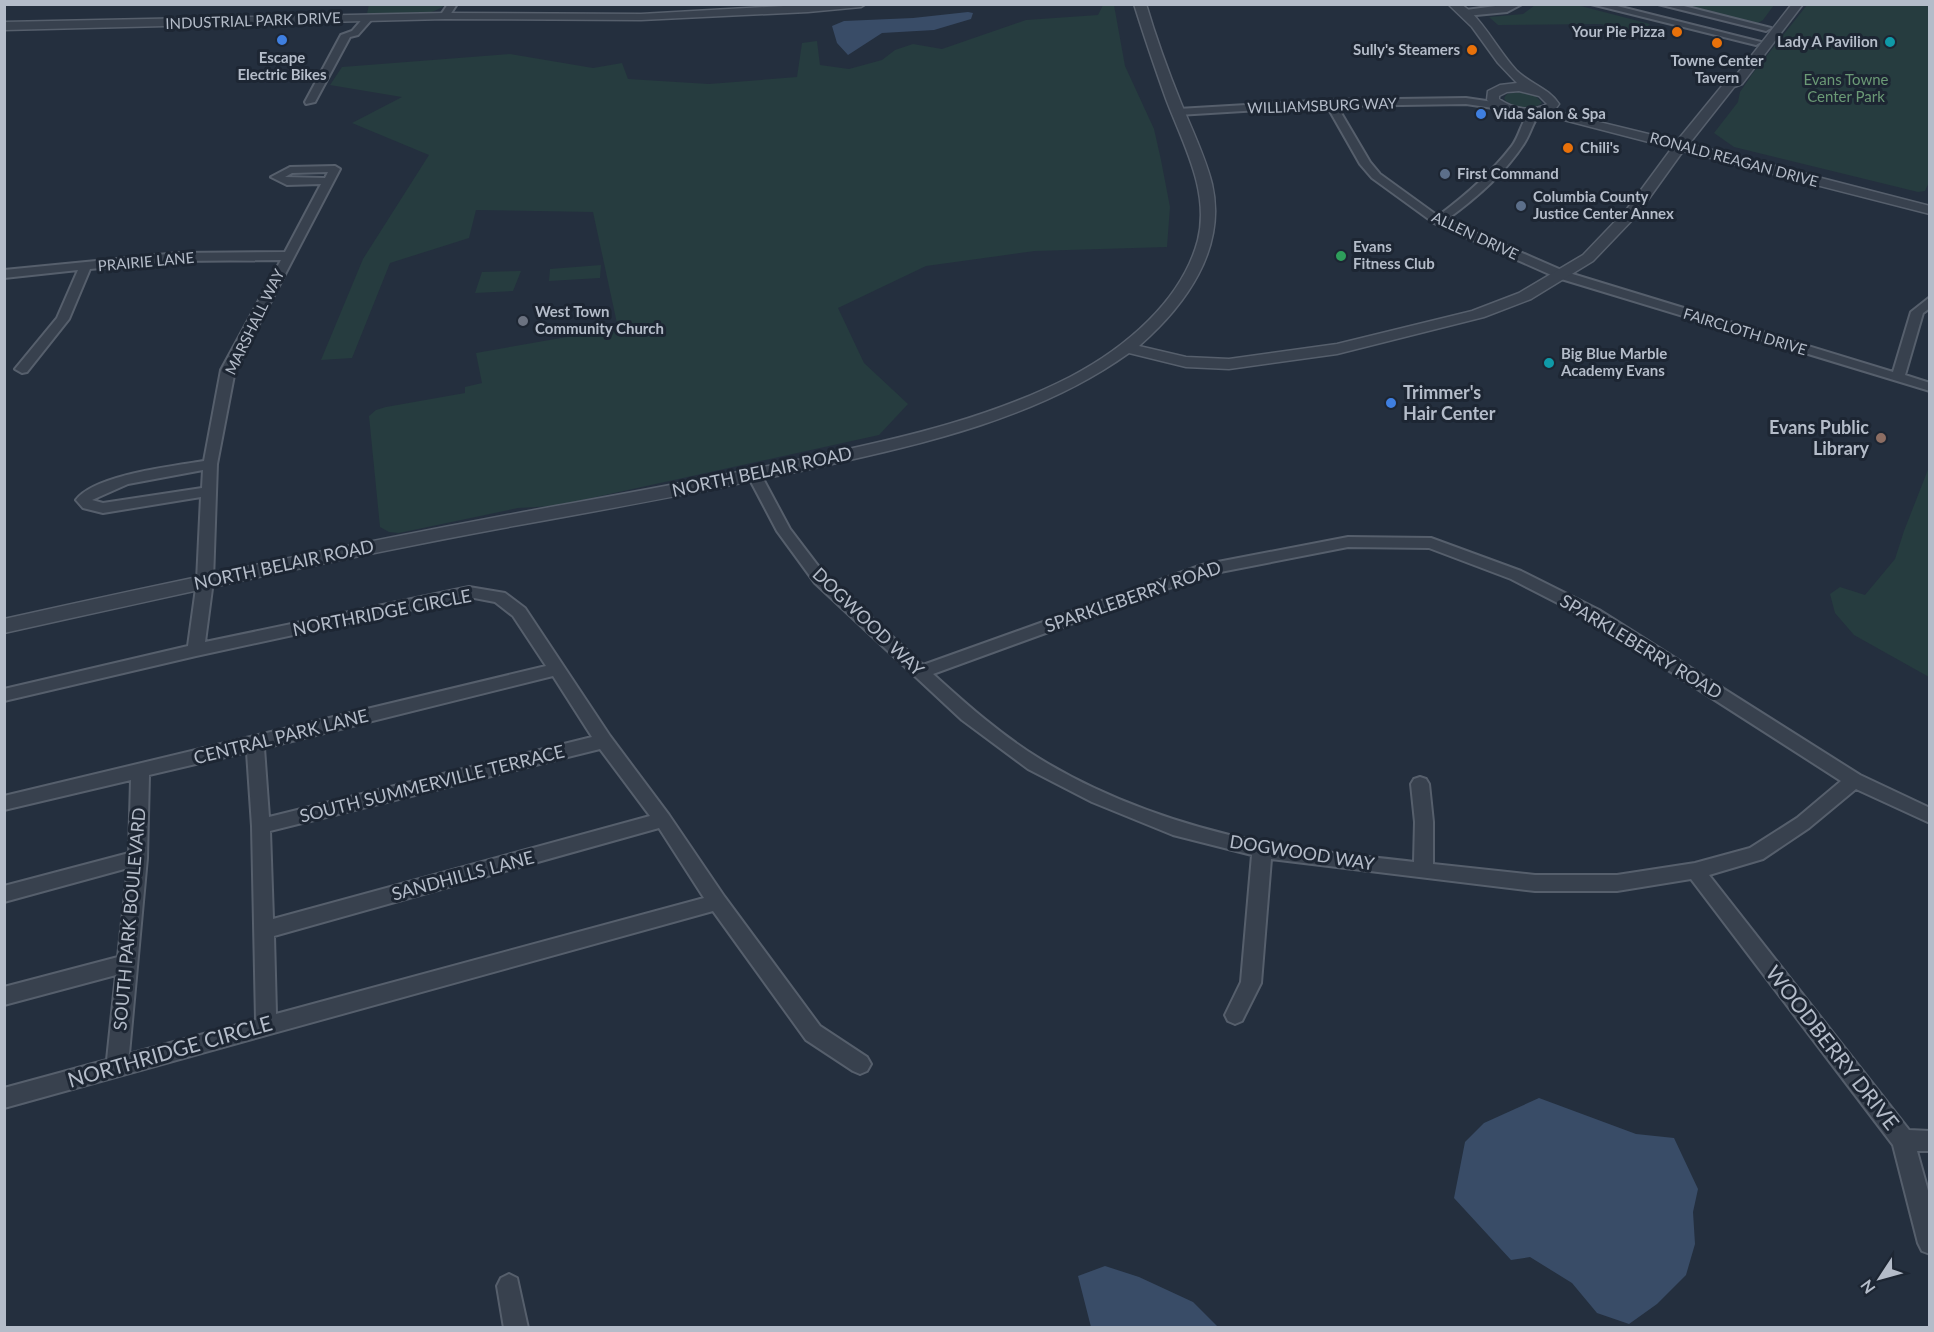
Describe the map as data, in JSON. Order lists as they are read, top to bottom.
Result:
{
  "streets": {
    "street": [
      "INDUSTRIAL PARK DRIVE",
      "WILLIAMSBURG WAY",
      "RONALD REAGAN DRIVE",
      "ALLEN DRIVE",
      "PRAIRIE LANE",
      "MARSHALL WAY",
      "FAIRCLOTH DRIVE",
      "NORTH BELAIR ROAD",
      "SPARKLEBERRY ROAD",
      "NORTHRIDGE CIRCLE",
      "DOGWOOD WAY",
      "CENTRAL PARK LANE",
      "SOUTH SUMMERVILLE TERRACE",
      "SANDHILLS LANE",
      "SOUTH PARK BOULEVARD",
      "WOODBERRY DRIVE"
    ]
  },
  "crossings": [
    ["WILLIAMSBURG WAY", "RONALD REAGAN DRIVE"],
    ["WILLIAMSBURG WAY", "ALLEN DRIVE"],
    ["WILLIAMSBURG WAY", "NORTH BELAIR ROAD"],
    ["ALLEN DRIVE", "FAIRCLOTH DRIVE"],
    ["PRAIRIE LANE", "MARSHALL WAY"],
    ["MARSHALL WAY", "NORTH BELAIR ROAD"],
    ["MARSHALL WAY", "NORTHRIDGE CIRCLE"],
    ["NORTH BELAIR ROAD", "DOGWOOD WAY"],
    ["SPARKLEBERRY ROAD", "DOGWOOD WAY"],
    ["NORTHRIDGE CIRCLE", "CENTRAL PARK LANE"],
    ["NORTHRIDGE CIRCLE", "SOUTH SUMMERVILLE TERRACE"],
    ["NORTHRIDGE CIRCLE", "SANDHILLS LANE"],
    ["NORTHRIDGE CIRCLE", "SOUTH PARK BOULEVARD"],
    ["DOGWOOD WAY", "WOODBERRY DRIVE"],
    ["CENTRAL PARK LANE", "SOUTH PARK BOULEVARD"]
  ],
  "parks": ["Evans Towne Center Park"],
  "places": [
    "Your Pie Pizza",
    "Escape Electric Bikes",
    "Lady A Pavilion",
    "Towne Center Tavern",
    "Sully's Steamers",
    "Vida Salon & Spa",
    "Chili's",
    "First Command",
    "Columbia County Justice Center Annex",
    "Evans Fitness Club",
    "West Town Community Church",
    "Big Blue Marble Academy Evans",
    "Trimmer's Hair Center",
    "Evans Public Library"
  ],
  "north": "bottom left"
}
